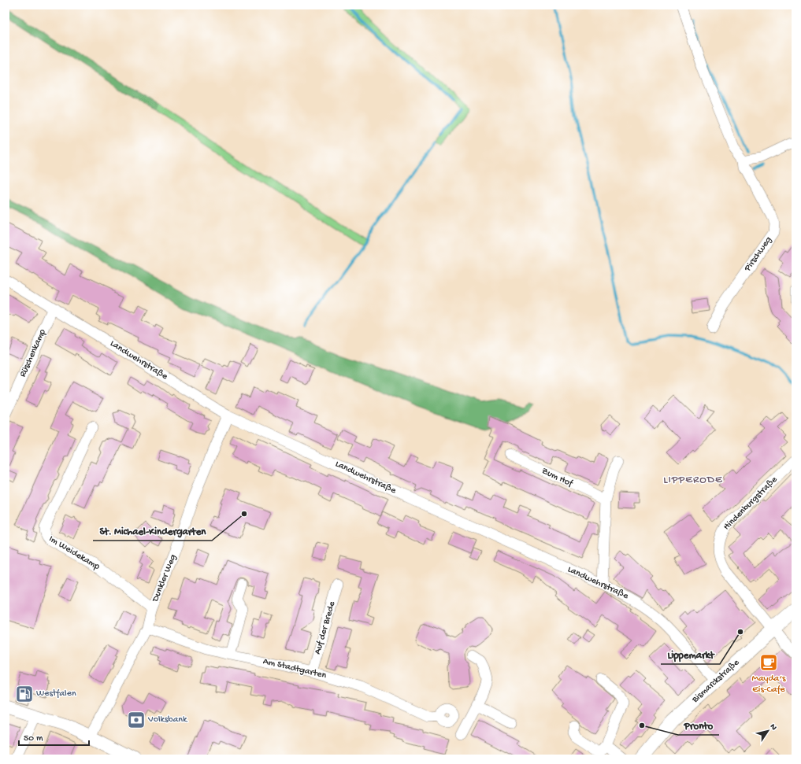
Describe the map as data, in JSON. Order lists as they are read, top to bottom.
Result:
{
  "streets": {
    "main road": ["Bismarckstraße"],
    "street": [
      "Pirschweg",
      "Rüschenkamp",
      "Landwehrstraße",
      "Zum Hof",
      "Hindenburgstraße",
      "Im Weidekamp",
      "Dunkler Weg",
      "Auf der Brede",
      "Am Stadtgarten"
    ]
  },
  "crossings": [
    ["Rüschenkamp", "Landwehrstraße"],
    ["Landwehrstraße", "Dunkler Weg"],
    ["Landwehrstraße", "Bismarckstraße"],
    ["Hindenburgstraße", "Bismarckstraße"],
    ["Im Weidekamp", "Dunkler Weg"],
    ["Dunkler Weg", "Am Stadtgarten"],
    ["Auf der Brede", "Am Stadtgarten"]
  ],
  "districts": ["LIPPERODE"],
  "places": {
    "other": ["St. Michael-Kindergarten", "Lippemarkt", "Pronto"],
    "cafe": ["Mayda‘s Eis-Cafe"],
    "fuel station": ["Westfalen"],
    "bank": ["Volksbank"]
  },
  "scale_bar": "50 m",
  "north": "top right"
}
